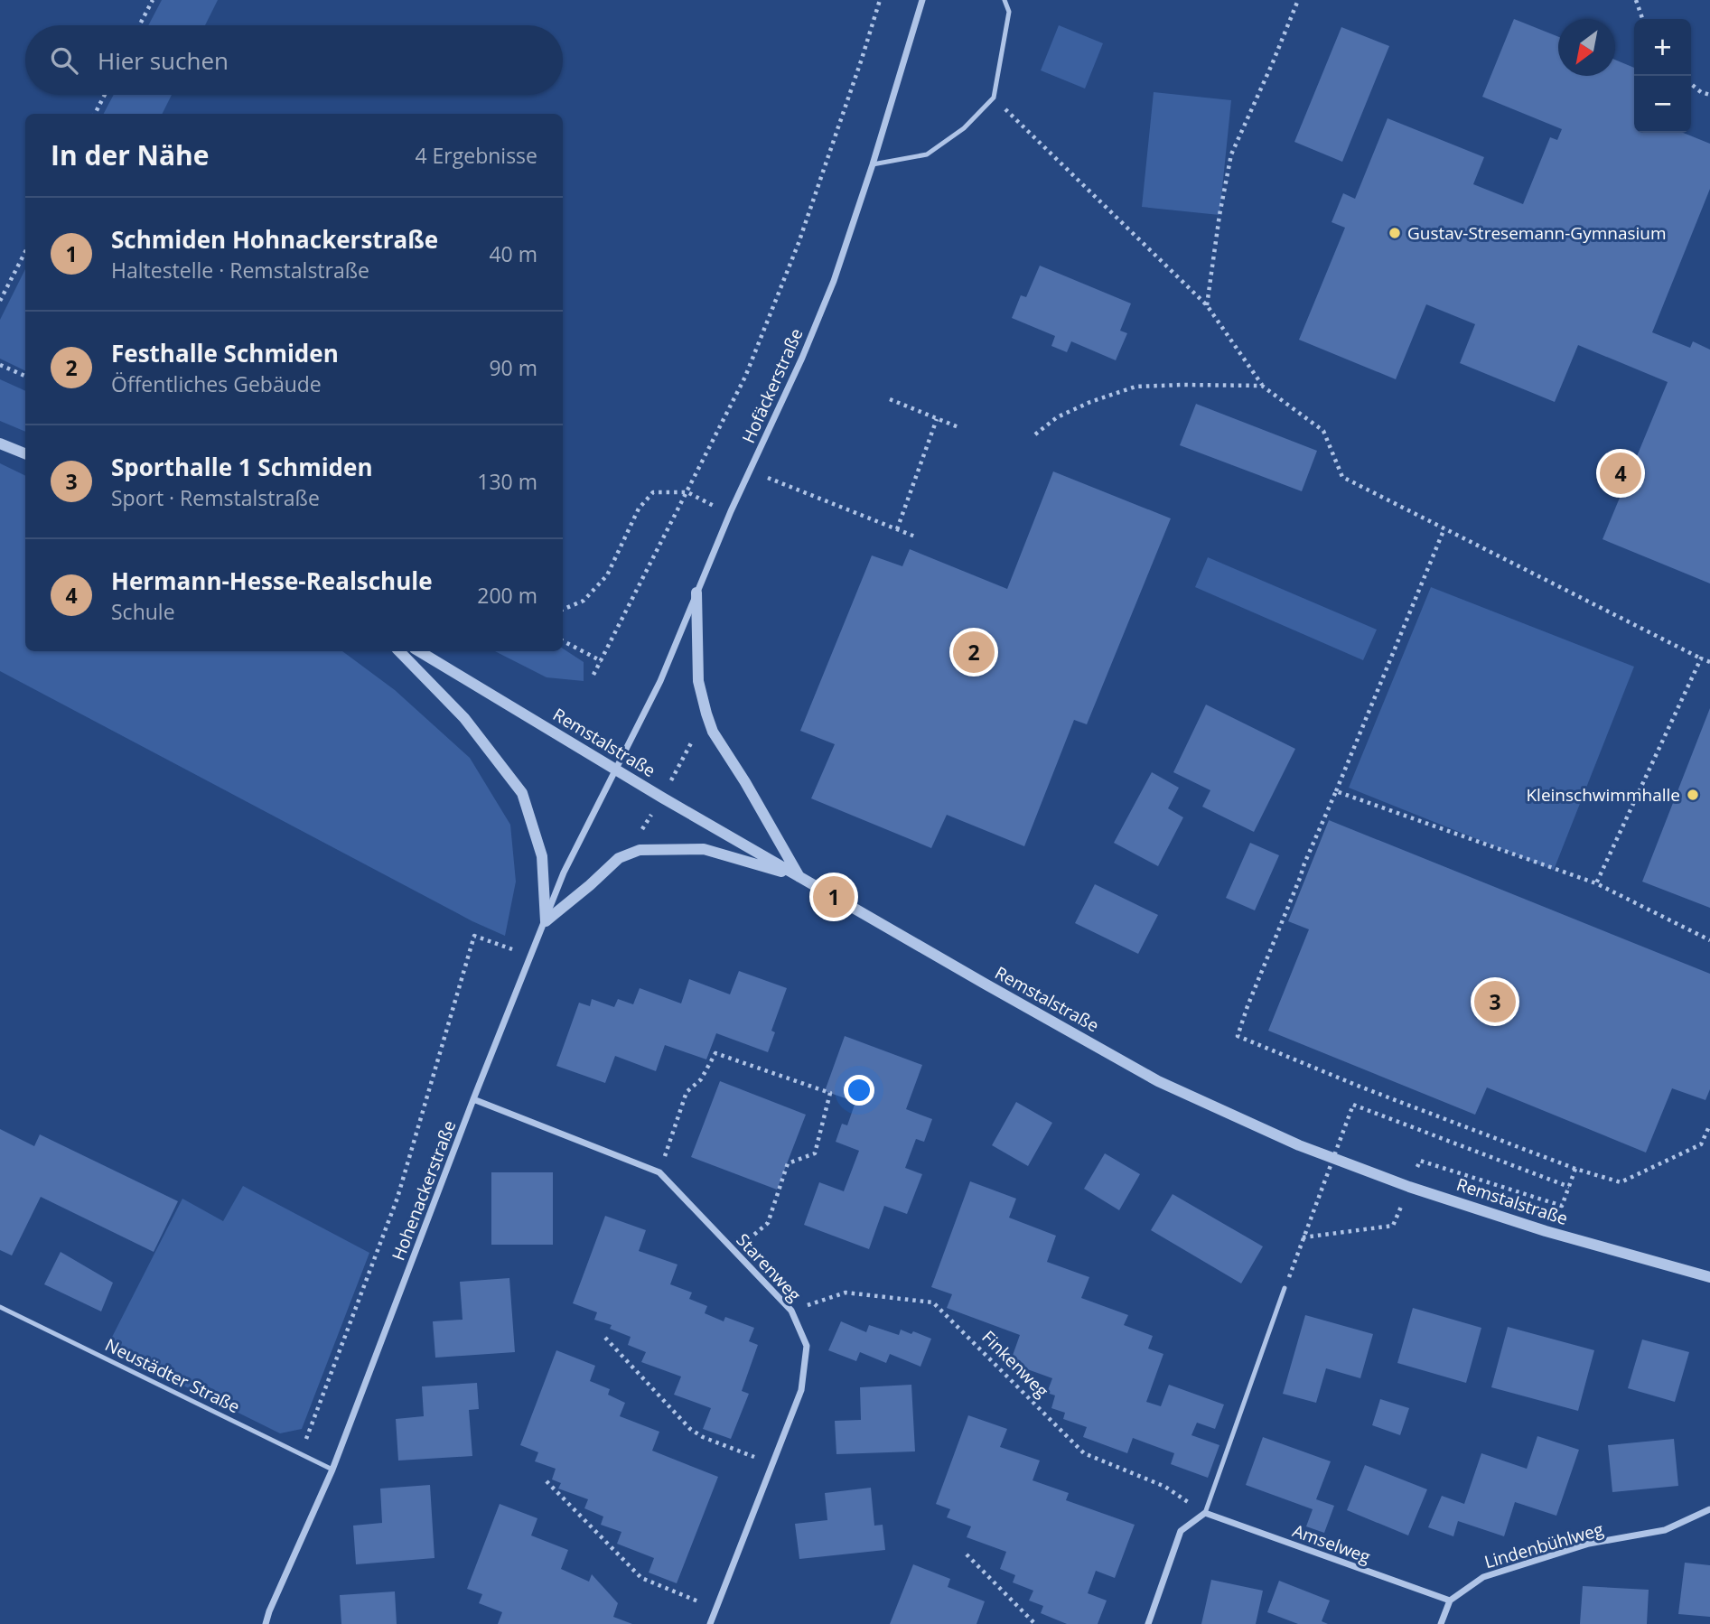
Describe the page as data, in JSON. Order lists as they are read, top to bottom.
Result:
{
  "streets": {
    "street": [
      "Hofäckerstraße",
      "Remstalstraße",
      "Hohenackerstraße",
      "Starenweg",
      "Amselweg",
      "Lindenbühlweg"
    ],
    "lane": ["Neustädter Straße"],
    "path": ["Finkenweg"]
  },
  "crossings": [
    ["Hofäckerstraße", "Remstalstraße"],
    ["Hofäckerstraße", "Hohenackerstraße"],
    ["Remstalstraße", "Hohenackerstraße"],
    ["Hohenackerstraße", "Starenweg"],
    ["Hohenackerstraße", "Neustädter Straße"],
    ["Starenweg", "Finkenweg"],
    ["Finkenweg", "Amselweg"],
    ["Amselweg", "Lindenbühlweg"]
  ],
  "places": ["Gustav-Stresemann-Gymnasium", "Kleinschwimmhalle"],
  "north": "bottom left",
  "page": {
    "map_buttons": ["+", "−"],
    "search": "Hier suchen",
    "heading": ["In der Nähe", "4 Ergebnisse"],
    "list": [
      {
        "mark": "1",
        "name": "Schmiden Hohnackerstraße",
        "note": "Haltestelle · Remstalstraße",
        "value": "40 m"
      },
      {
        "mark": "2",
        "name": "Festhalle Schmiden",
        "note": "Öffentliches Gebäude",
        "value": "90 m"
      },
      {
        "mark": "3",
        "name": "Sporthalle 1 Schmiden",
        "note": "Sport · Remstalstraße",
        "value": "130 m"
      },
      {
        "mark": "4",
        "name": "Hermann-Hesse-Realschule",
        "note": "Schule",
        "value": "200 m"
      }
    ],
    "pins": [
      "4",
      "2",
      "1",
      "3"
    ]
  }
}
